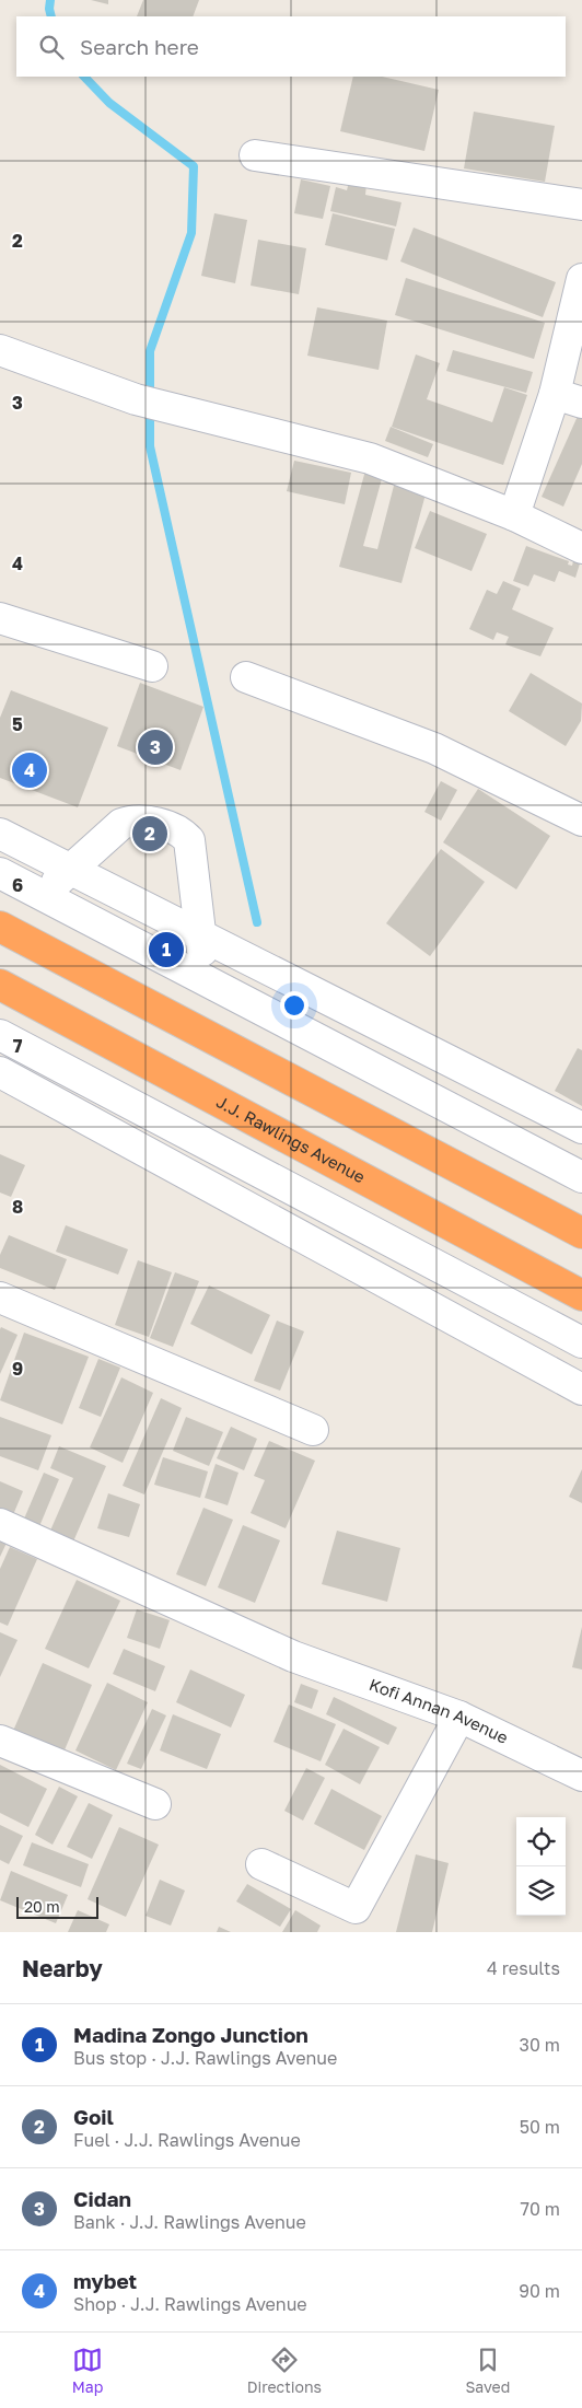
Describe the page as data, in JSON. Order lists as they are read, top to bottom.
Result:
{
  "streets": {
    "highway": ["J.J. Rawlings Avenue"],
    "street": ["Kofi Annan Avenue"]
  },
  "scale_bar": "20 m",
  "page": {
    "search": "Search here",
    "pins": [
      "3",
      "4",
      "2",
      "1"
    ],
    "scale": "20 m",
    "heading": ["Nearby", "4 results"],
    "list": [
      {
        "mark": "1",
        "name": "Madina Zongo Junction",
        "note": "Bus stop · J.J. Rawlings Avenue",
        "value": "30 m"
      },
      {
        "mark": "2",
        "name": "Goil",
        "note": "Fuel · J.J. Rawlings Avenue",
        "value": "50 m"
      },
      {
        "mark": "3",
        "name": "Cidan",
        "note": "Bank · J.J. Rawlings Avenue",
        "value": "70 m"
      },
      {
        "mark": "4",
        "name": "mybet",
        "note": "Shop · J.J. Rawlings Avenue",
        "value": "90 m"
      }
    ],
    "nav": ["Map", "Directions", "Saved"]
  },
  "grid": {
    "rows": [
      "2",
      "3",
      "4",
      "5",
      "6",
      "7",
      "8",
      "9"
    ]
  }
}
